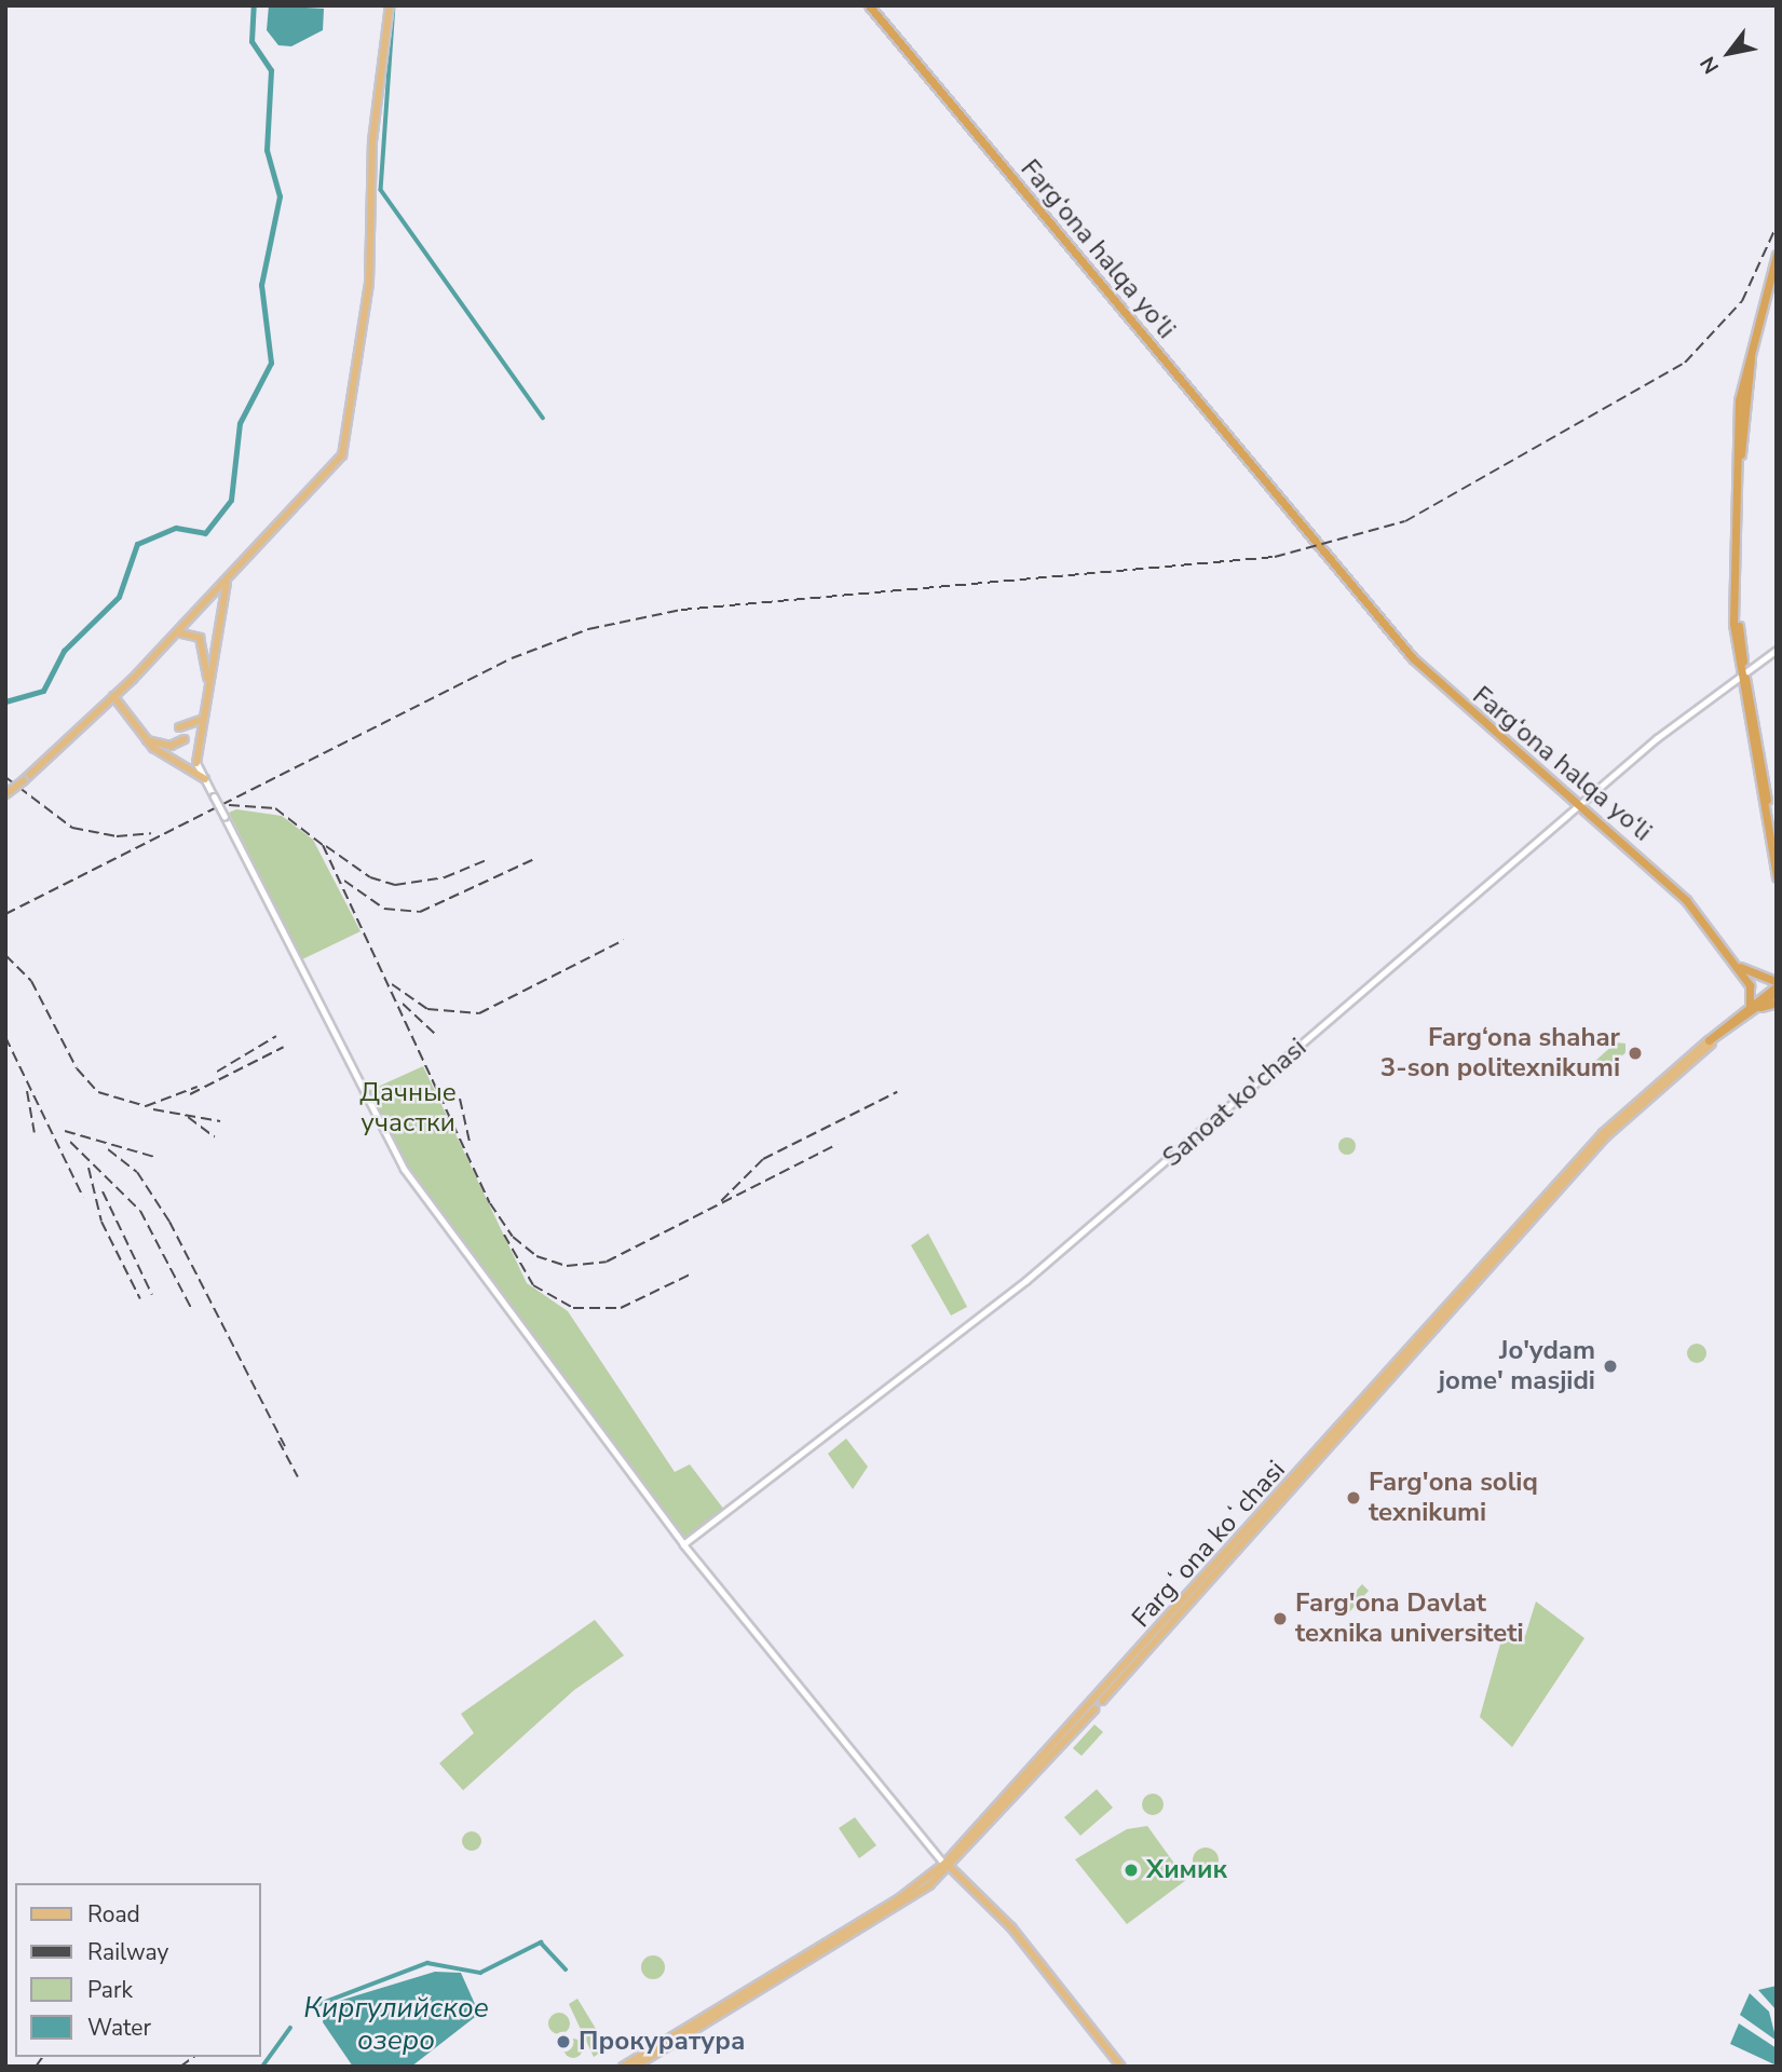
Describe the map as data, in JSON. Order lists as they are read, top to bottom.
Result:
{
  "streets": {
    "highway": ["Farg‘ona halqa yo‘li", "Fargʻona koʻchasi"],
    "main road": ["Sanoat ko'chasi"]
  },
  "crossings": [
    ["Farg‘ona halqa yo‘li", "Sanoat ko'chasi"]
  ],
  "water": ["Киргулийское озеро"],
  "parks": ["Дачные участки"],
  "places": [
    "Farg‘ona shahar 3-son politexnikumi",
    "Jo'ydam jome' masjidi",
    "Farg'ona soliq texnikumi",
    "Farg'ona Davlat texnika universiteti",
    "Химик",
    "Прокуратура"
  ],
  "legend": [
    "Road",
    "Railway",
    "Park",
    "Water"
  ],
  "north": "bottom left"
}
